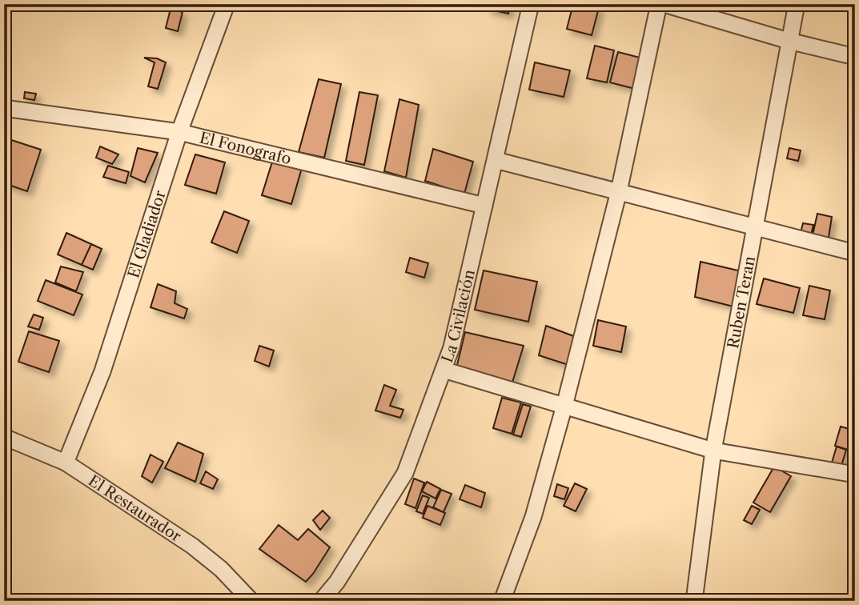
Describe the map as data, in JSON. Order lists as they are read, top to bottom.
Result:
{
  "streets": {
    "street": [
      "El Fonografo",
      "El Gladiador",
      "Ruben Teran",
      "La Civilación",
      "El Restaurador"
    ]
  },
  "crossings": [
    ["El Fonografo", "El Gladiador"],
    ["El Fonografo", "La Civilación"],
    ["El Gladiador", "El Restaurador"]
  ]
}
